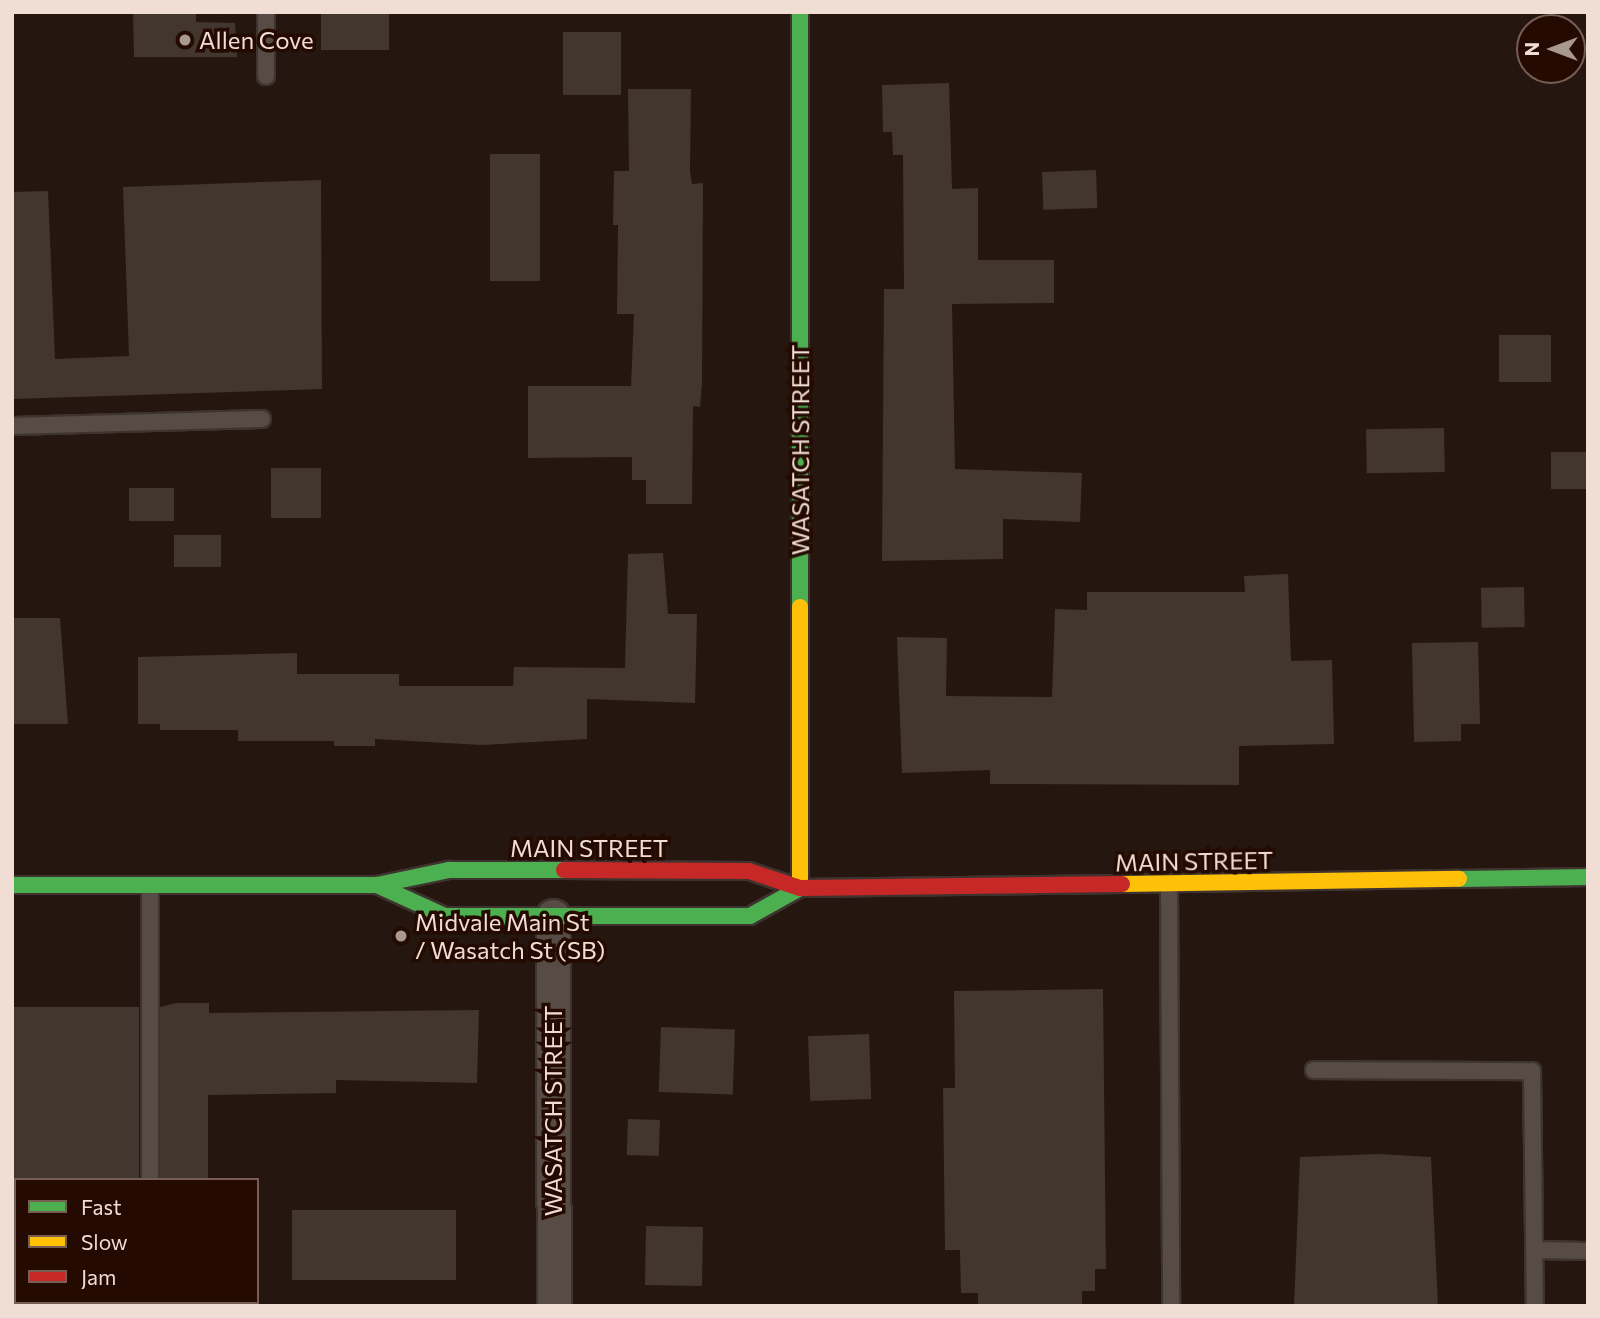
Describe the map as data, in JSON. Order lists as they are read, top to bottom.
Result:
{
  "streets": {
    "street": ["WASATCH STREET", "MAIN STREET"]
  },
  "crossings": [
    ["WASATCH STREET", "MAIN STREET"]
  ],
  "places": ["Allen Cove", "Midvale Main St / Wasatch St (SB)"],
  "legend": ["Fast", "Slow", "Jam"],
  "north": "left"
}
